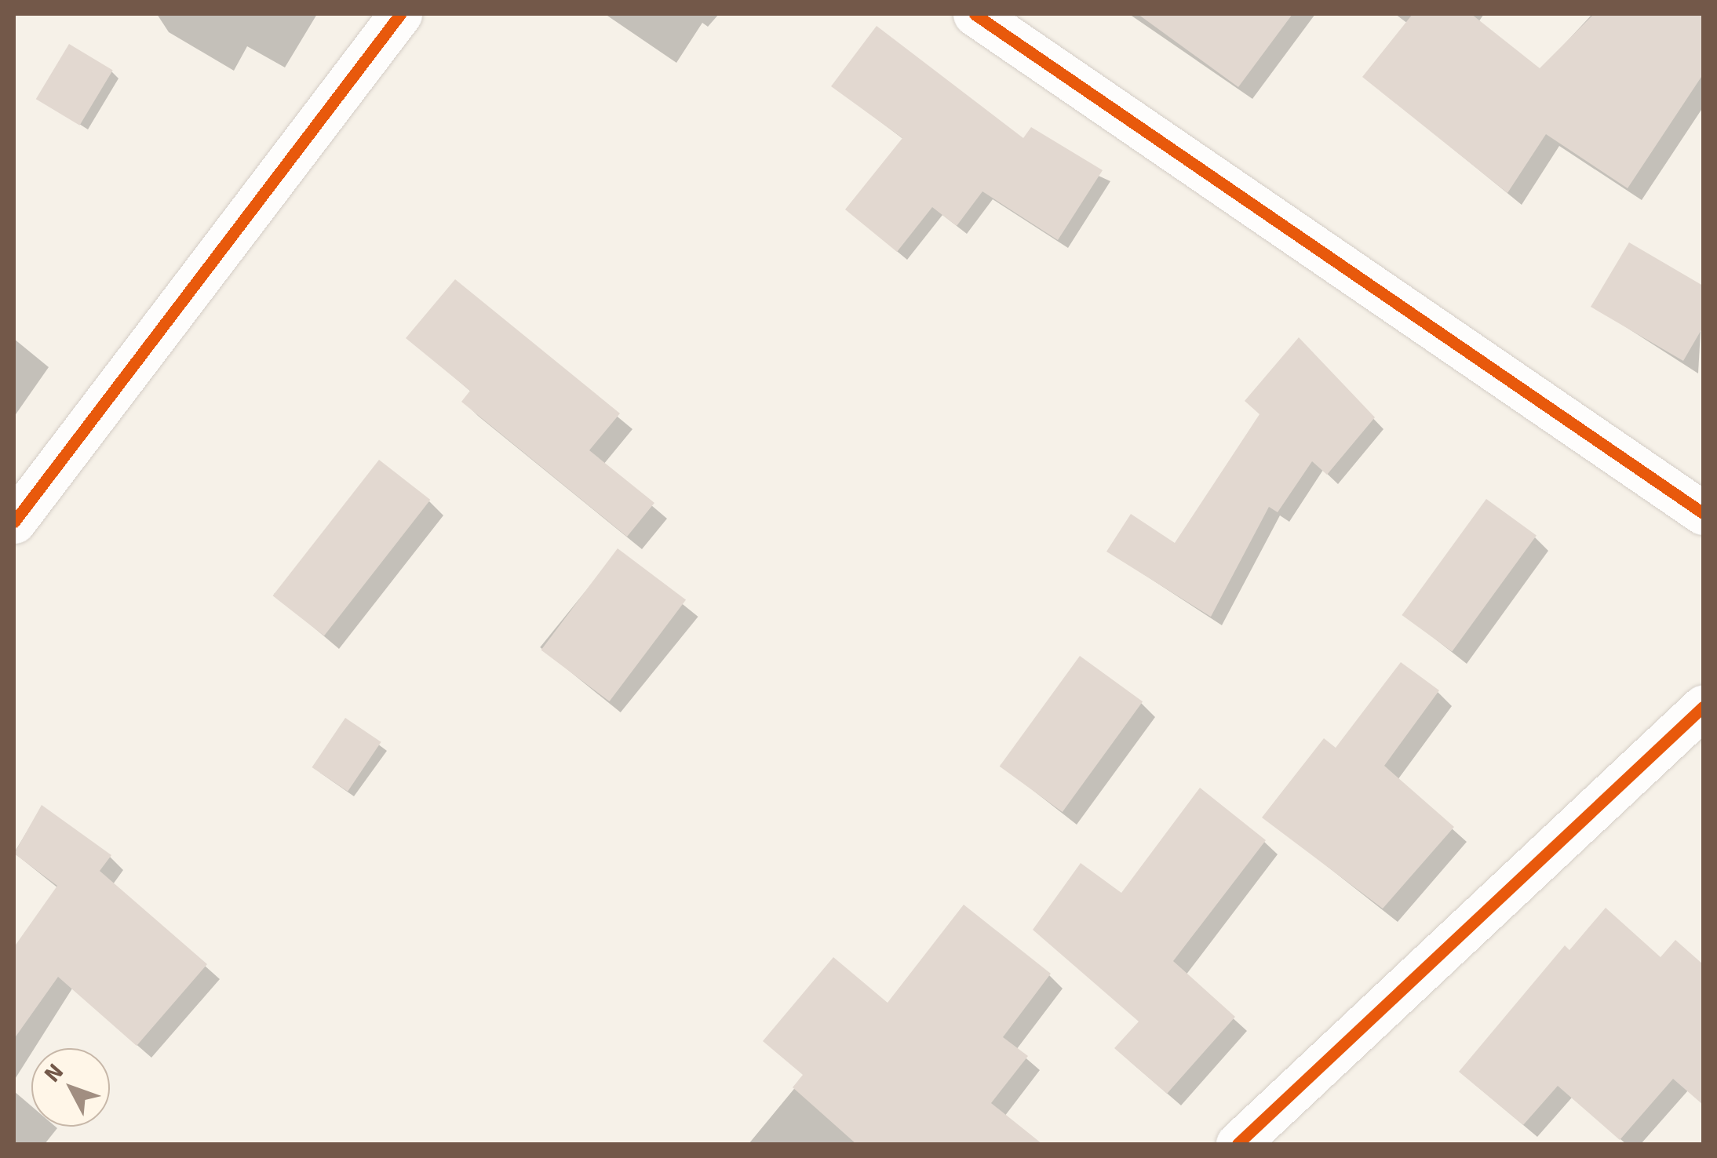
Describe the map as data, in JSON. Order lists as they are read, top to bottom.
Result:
{
  "north": "top left"
}
